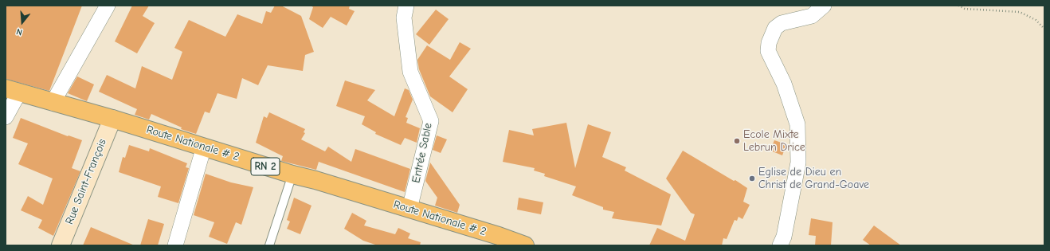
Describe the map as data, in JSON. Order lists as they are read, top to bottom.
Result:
{
  "streets": {
    "main road": ["Route Nationale # 2", "RN 2"],
    "street": ["Entrée Sable", "Rue Saint-François"]
  },
  "crossings": [
    ["Route Nationale # 2", "Entrée Sable"],
    ["Route Nationale # 2", "Rue Saint-François"]
  ],
  "places": ["Ecole Mixte Lebrun Drice", "Eglise de Dieu en Christ de Grand-Goave"],
  "north": "bottom"
}
